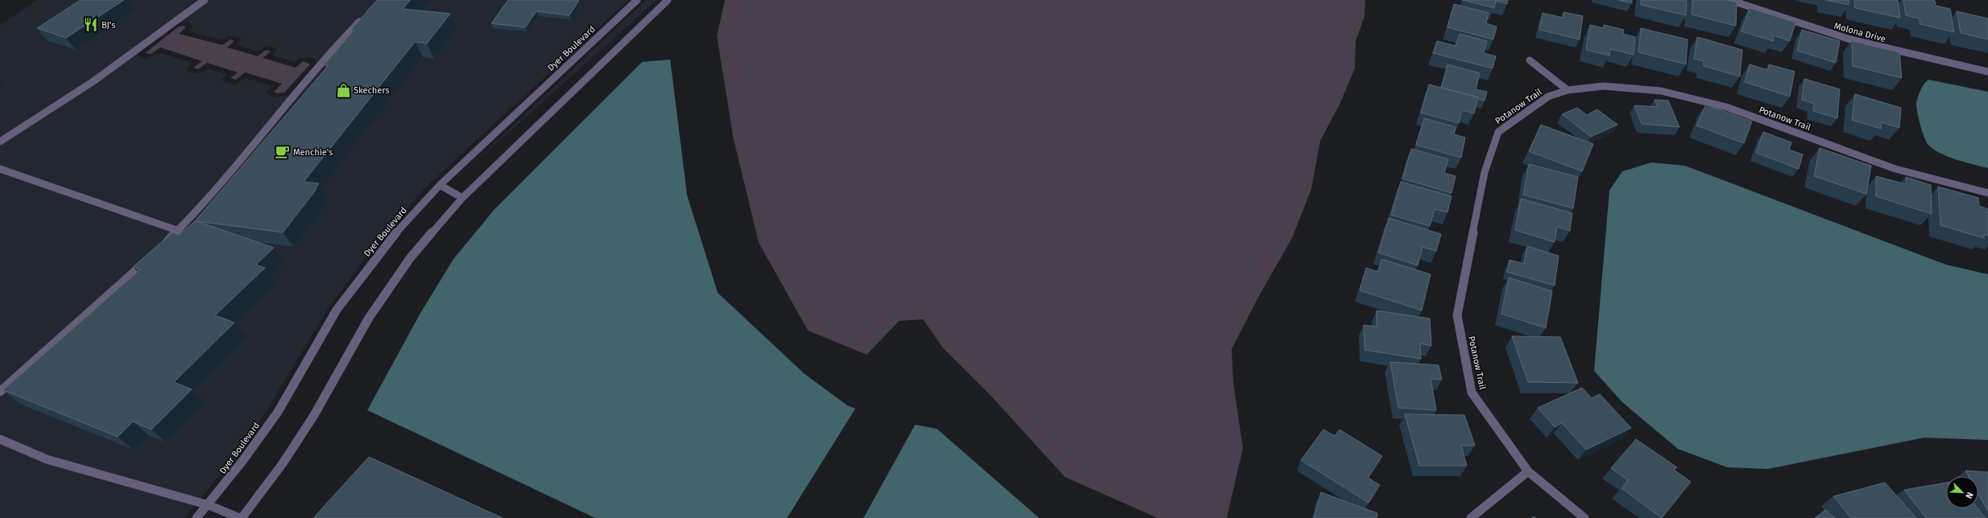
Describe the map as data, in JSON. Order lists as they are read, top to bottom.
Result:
{
  "streets": {
    "street": ["Molona Drive", "Dyer Boulevard", "Potanow Trail"]
  },
  "places": {
    "restaurant": ["BJ's"],
    "shop": ["Skechers"],
    "cafe": ["Menchie's"]
  },
  "north": "bottom right"
}
